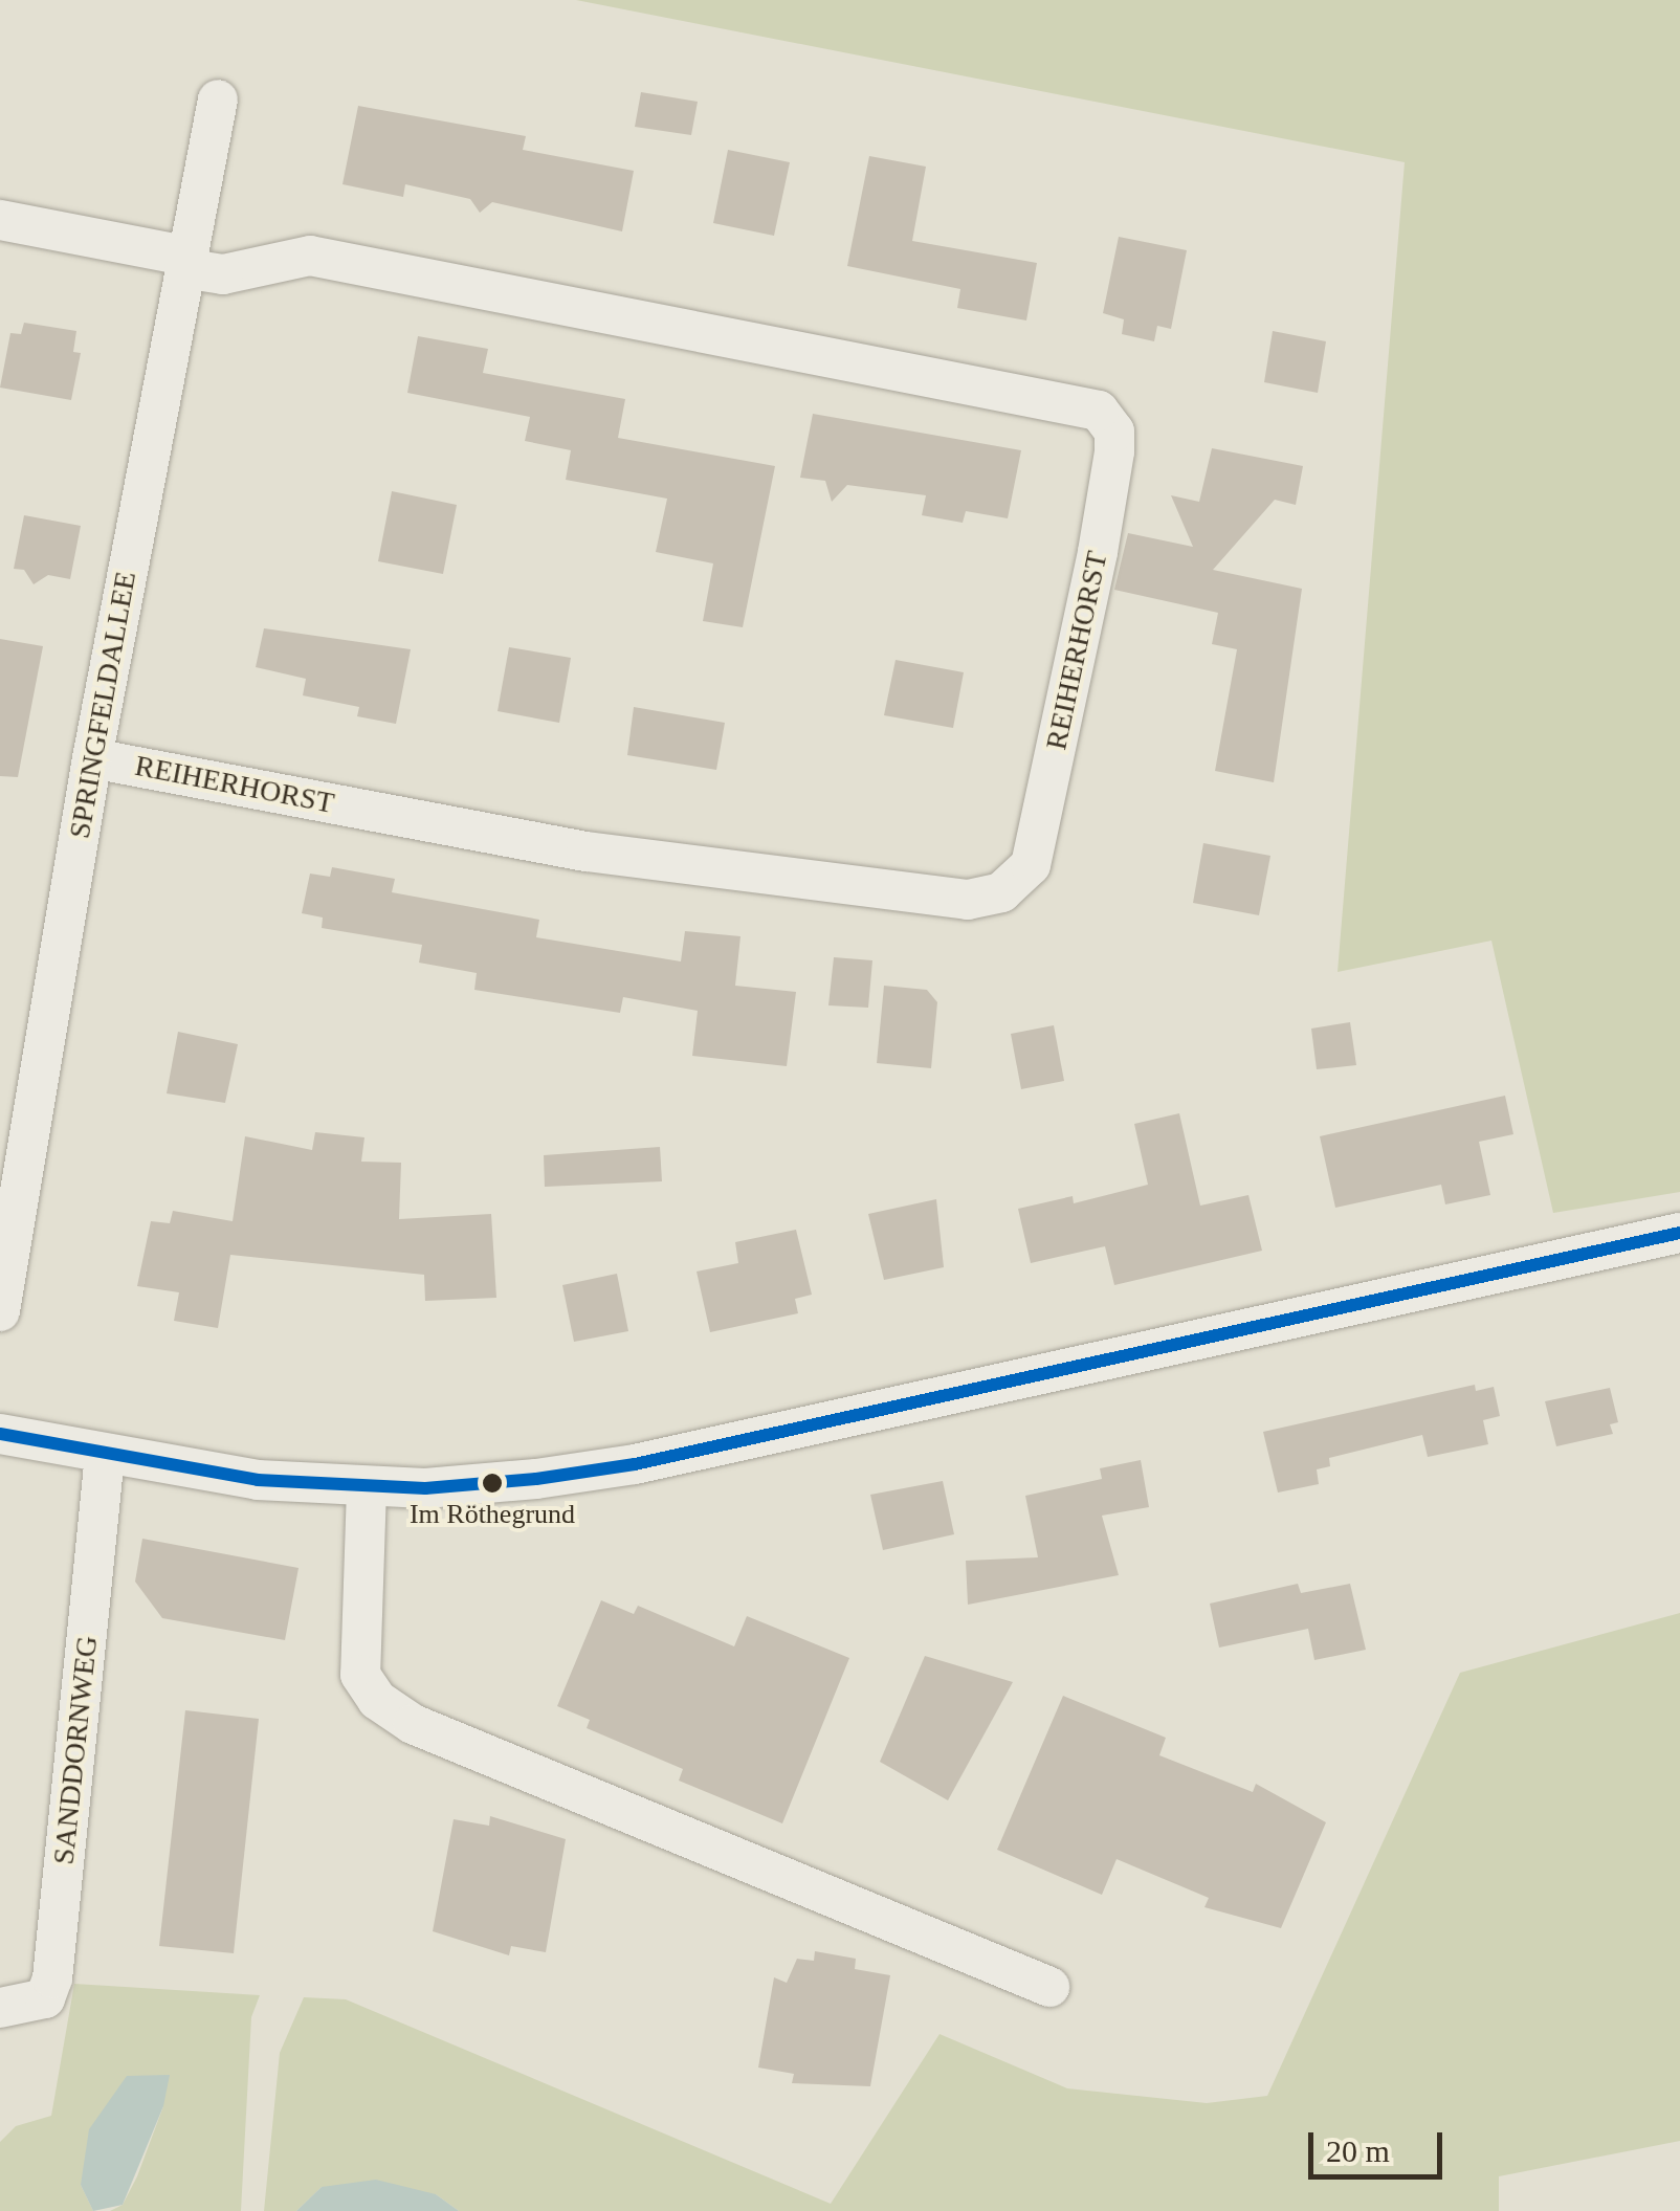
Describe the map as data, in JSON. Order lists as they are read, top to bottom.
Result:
{
  "streets": {
    "street": ["REIHERHORST", "SPRINGFELDALLEE", "SANDDORNWEG"]
  },
  "crossings": [
    ["REIHERHORST", "SPRINGFELDALLEE"]
  ],
  "places": ["Im Röthegrund"],
  "scale_bar": "20 m"
}
